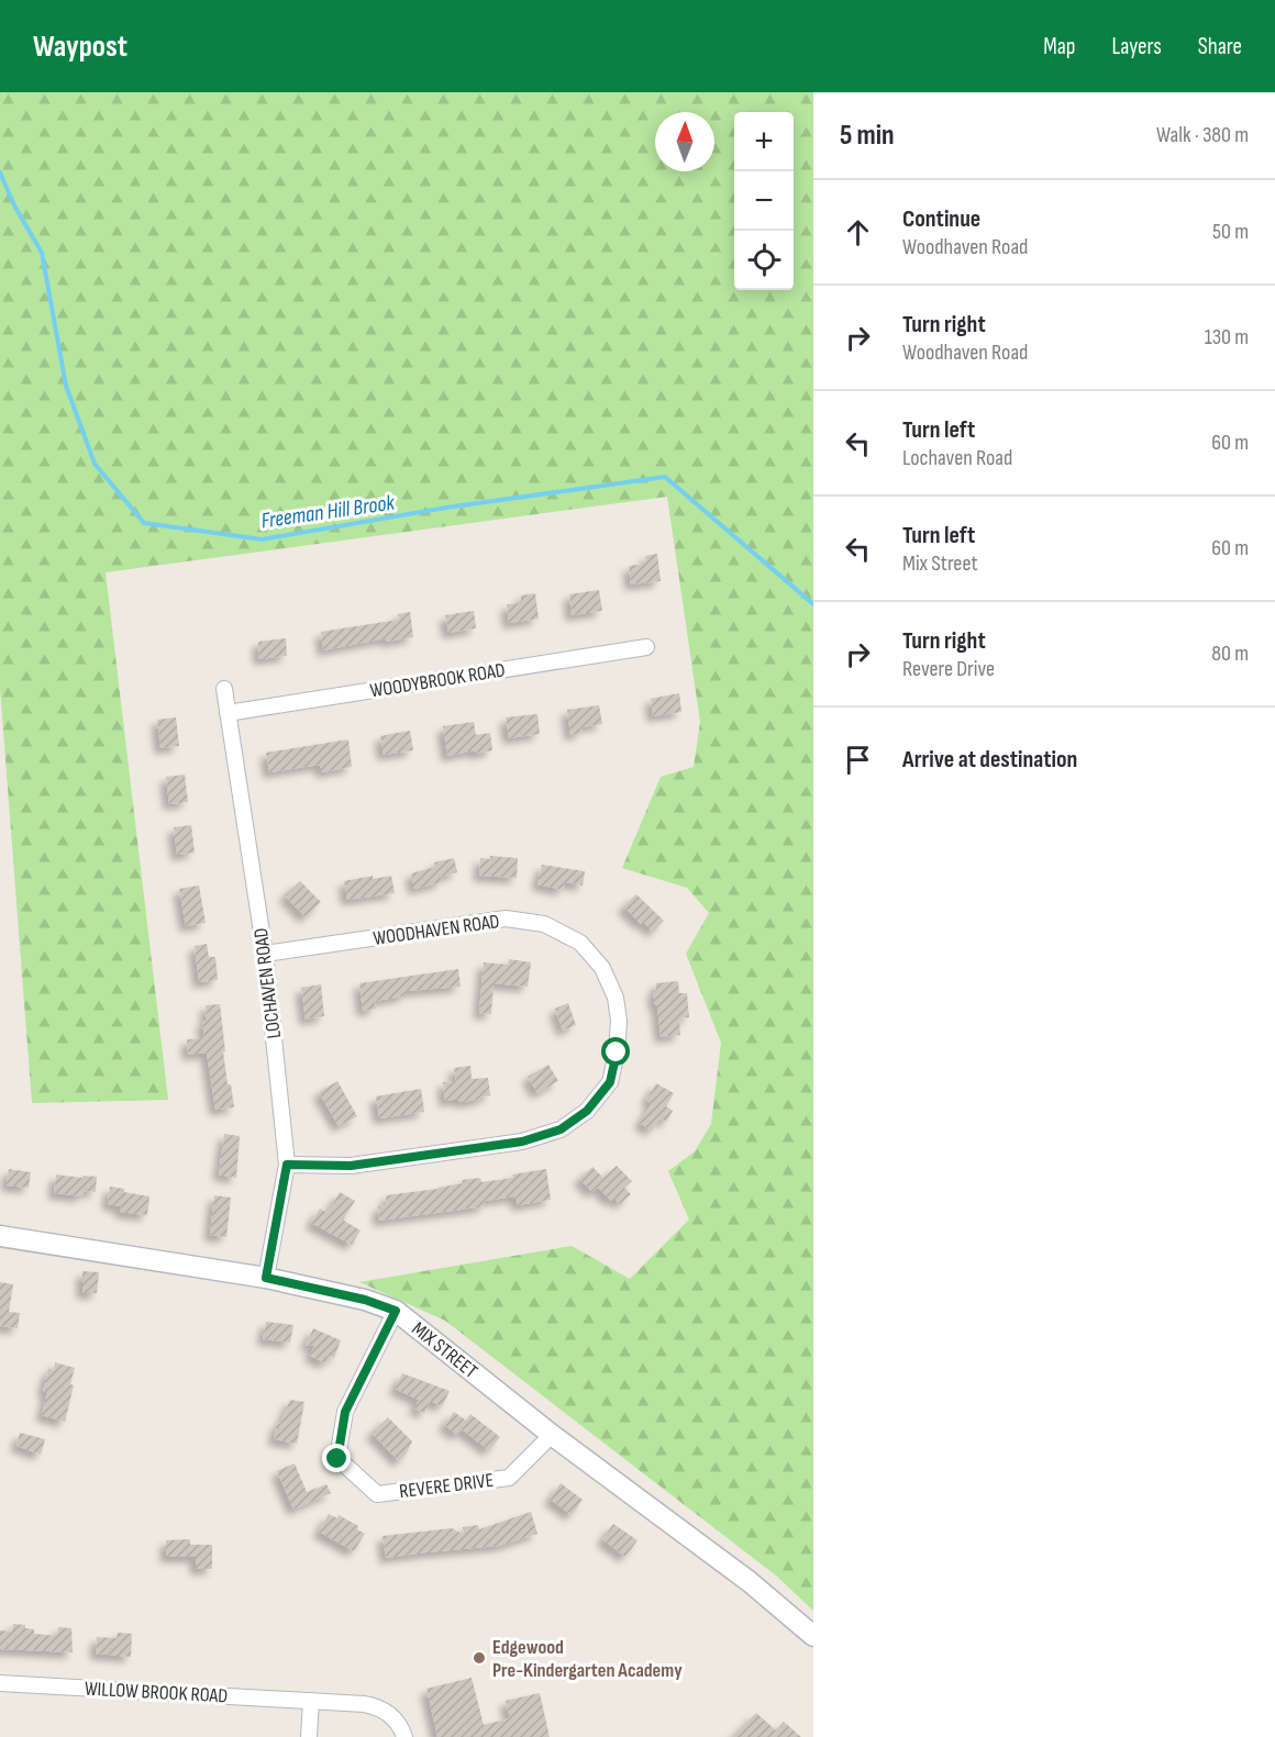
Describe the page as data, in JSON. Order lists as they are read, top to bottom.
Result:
{
  "streets": {
    "main road": ["MIX STREET"],
    "street": [
      "WOODYBROOK ROAD",
      "WOODHAVEN ROAD",
      "LOCHAVEN ROAD",
      "REVERE DRIVE",
      "WILLOW BROOK ROAD"
    ]
  },
  "crossings": [
    ["WOODYBROOK ROAD", "LOCHAVEN ROAD"],
    ["WOODHAVEN ROAD", "LOCHAVEN ROAD"],
    ["LOCHAVEN ROAD", "MIX STREET"],
    ["MIX STREET", "REVERE DRIVE"]
  ],
  "water": ["Freeman Hill Brook"],
  "places": ["Edgewood Pre-Kindergarten Academy"],
  "north": "top",
  "page": {
    "header": "Waypost",
    "nav": ["Map", "Layers", "Share"],
    "heading": ["5 min", "Walk · 380 m"],
    "map_buttons": ["+", "−"],
    "list": [
      ["Continue", "Woodhaven Road", "50 m"],
      ["Turn right", "Woodhaven Road", "130 m"],
      ["Turn left", "Lochaven Road", "60 m"],
      ["Turn left", "Mix Street", "60 m"],
      ["Turn right", "Revere Drive", "80 m"],
      "Arrive at destination"
    ]
  }
}
